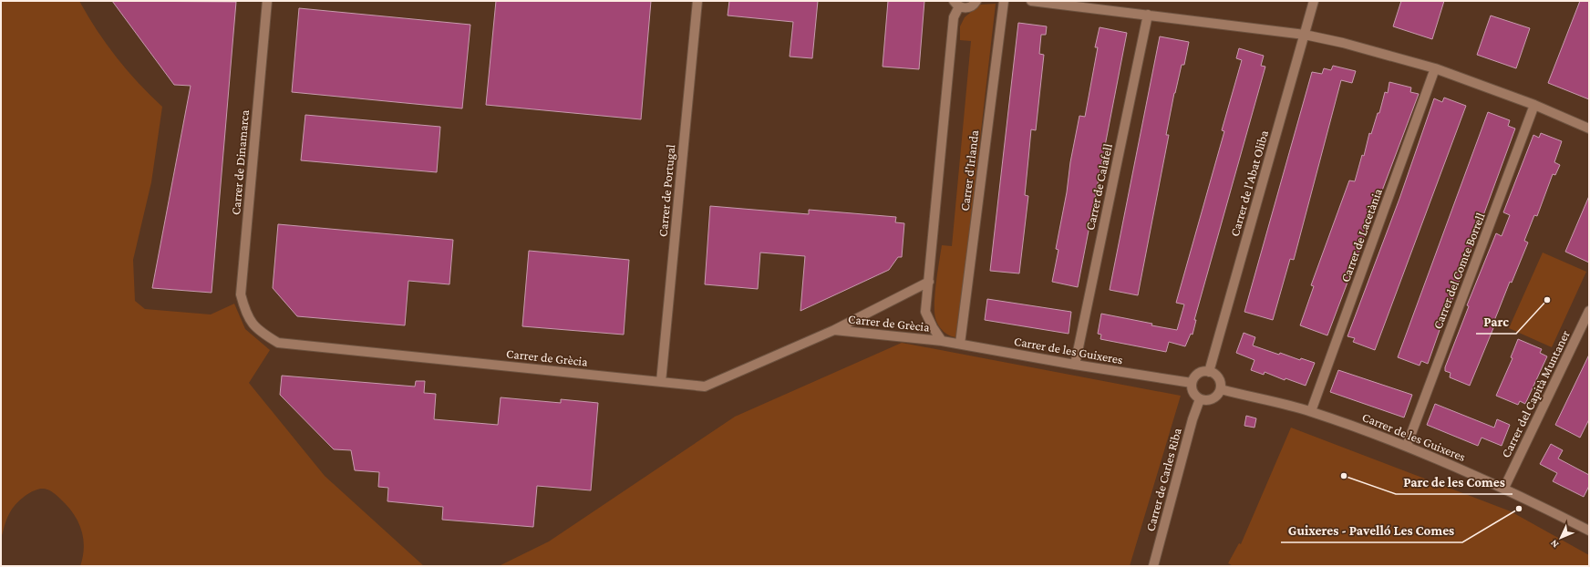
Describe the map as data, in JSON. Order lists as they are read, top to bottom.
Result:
{
  "streets": {
    "street": [
      "Carrer de Dinamarca",
      "Carrer d'Irlanda",
      "Carrer de l'Abat Oliba",
      "Carrer de Calafell",
      "Carrer de Portugal",
      "Carrer de Lacetània",
      "Carrer del Comte Borrell",
      "Carrer de Grècia",
      "Carrer de les Guixeres",
      "Carrer del Capità Muntaner",
      "Carrer de Carles Riba"
    ]
  },
  "crossings": [
    ["Carrer de Dinamarca", "Carrer de Grècia"],
    ["Carrer d'Irlanda", "Carrer de les Guixeres"],
    ["Carrer de l'Abat Oliba", "Carrer de les Guixeres"],
    ["Carrer de l'Abat Oliba", "Carrer de Carles Riba"],
    ["Carrer de Calafell", "Carrer de les Guixeres"],
    ["Carrer de Portugal", "Carrer de Grècia"],
    ["Carrer de Lacetània", "Carrer de les Guixeres"],
    ["Carrer del Comte Borrell", "Carrer de les Guixeres"],
    ["Carrer de Grècia", "Carrer de les Guixeres"],
    ["Carrer de les Guixeres", "Carrer del Capità Muntaner"],
    ["Carrer de les Guixeres", "Carrer de Carles Riba"]
  ],
  "places": ["Parc", "Parc de les Comes", "Guixeres - Pavelló Les Comes"],
  "north": "bottom left"
}
